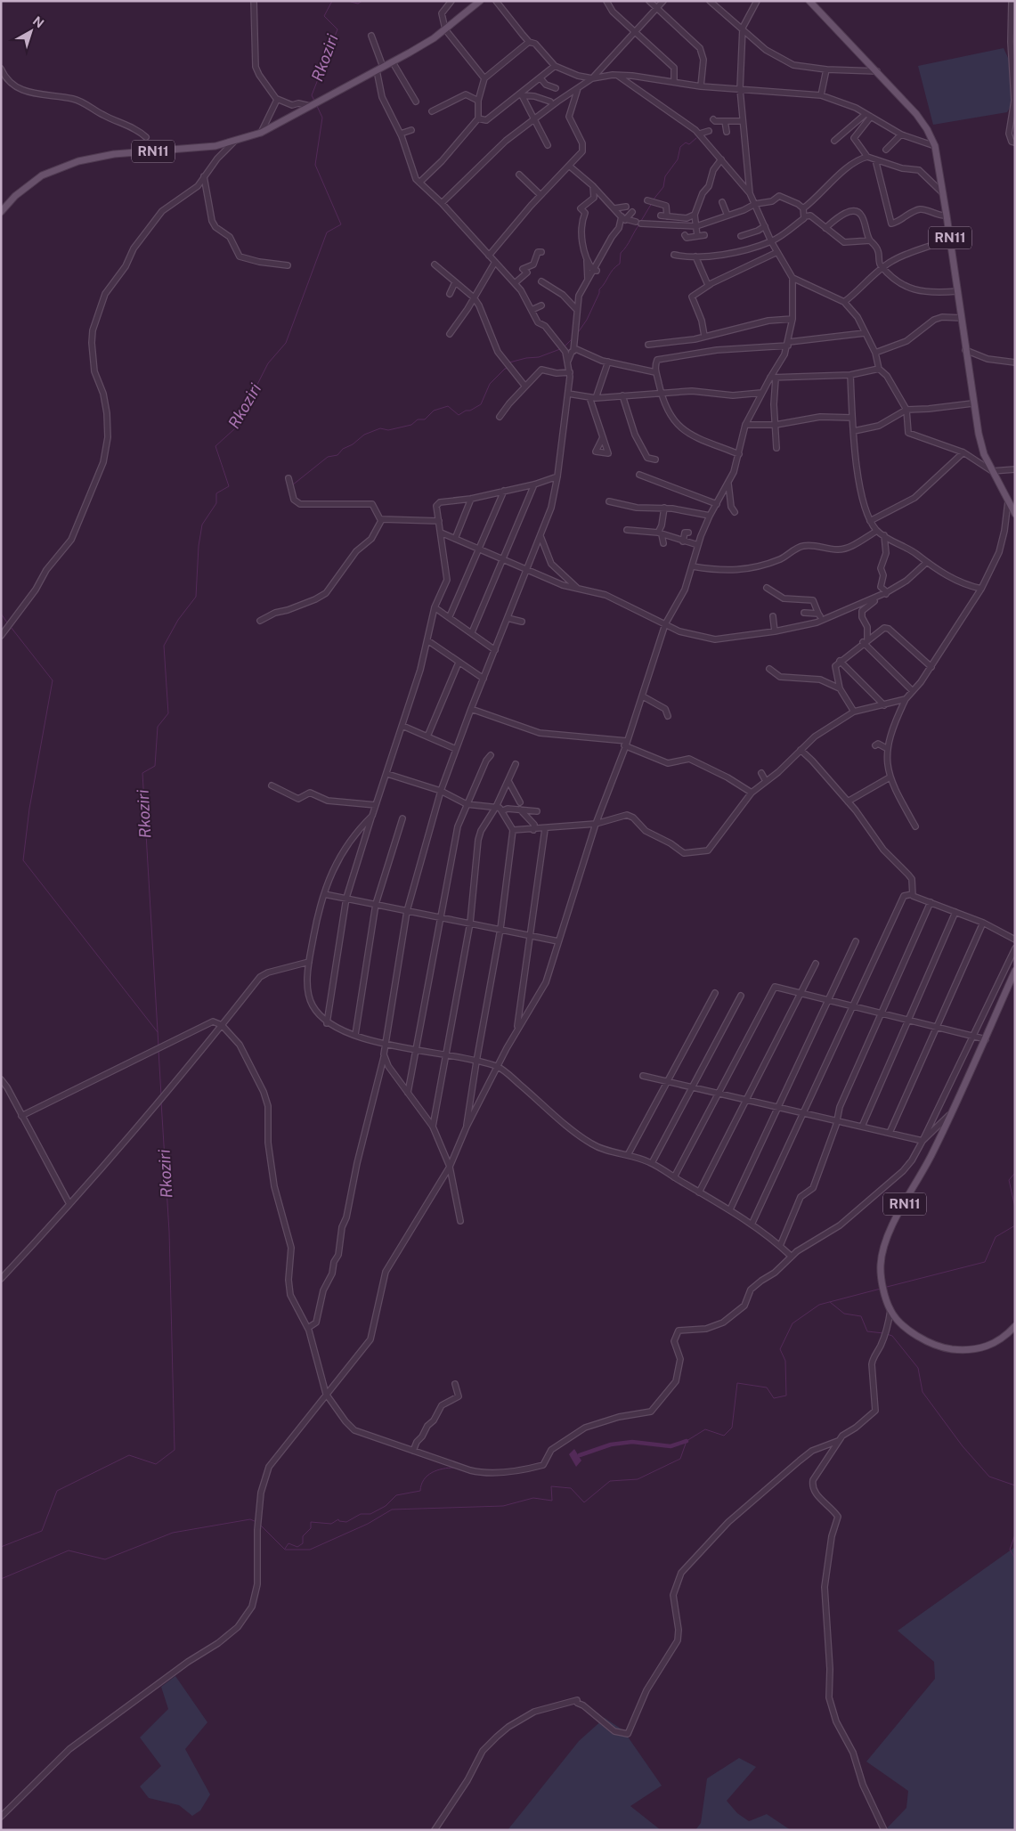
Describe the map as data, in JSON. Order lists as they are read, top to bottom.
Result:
{
  "streets": {
    "main road": ["RN11"]
  },
  "water": ["Rkoziri"],
  "north": "top right"
}
